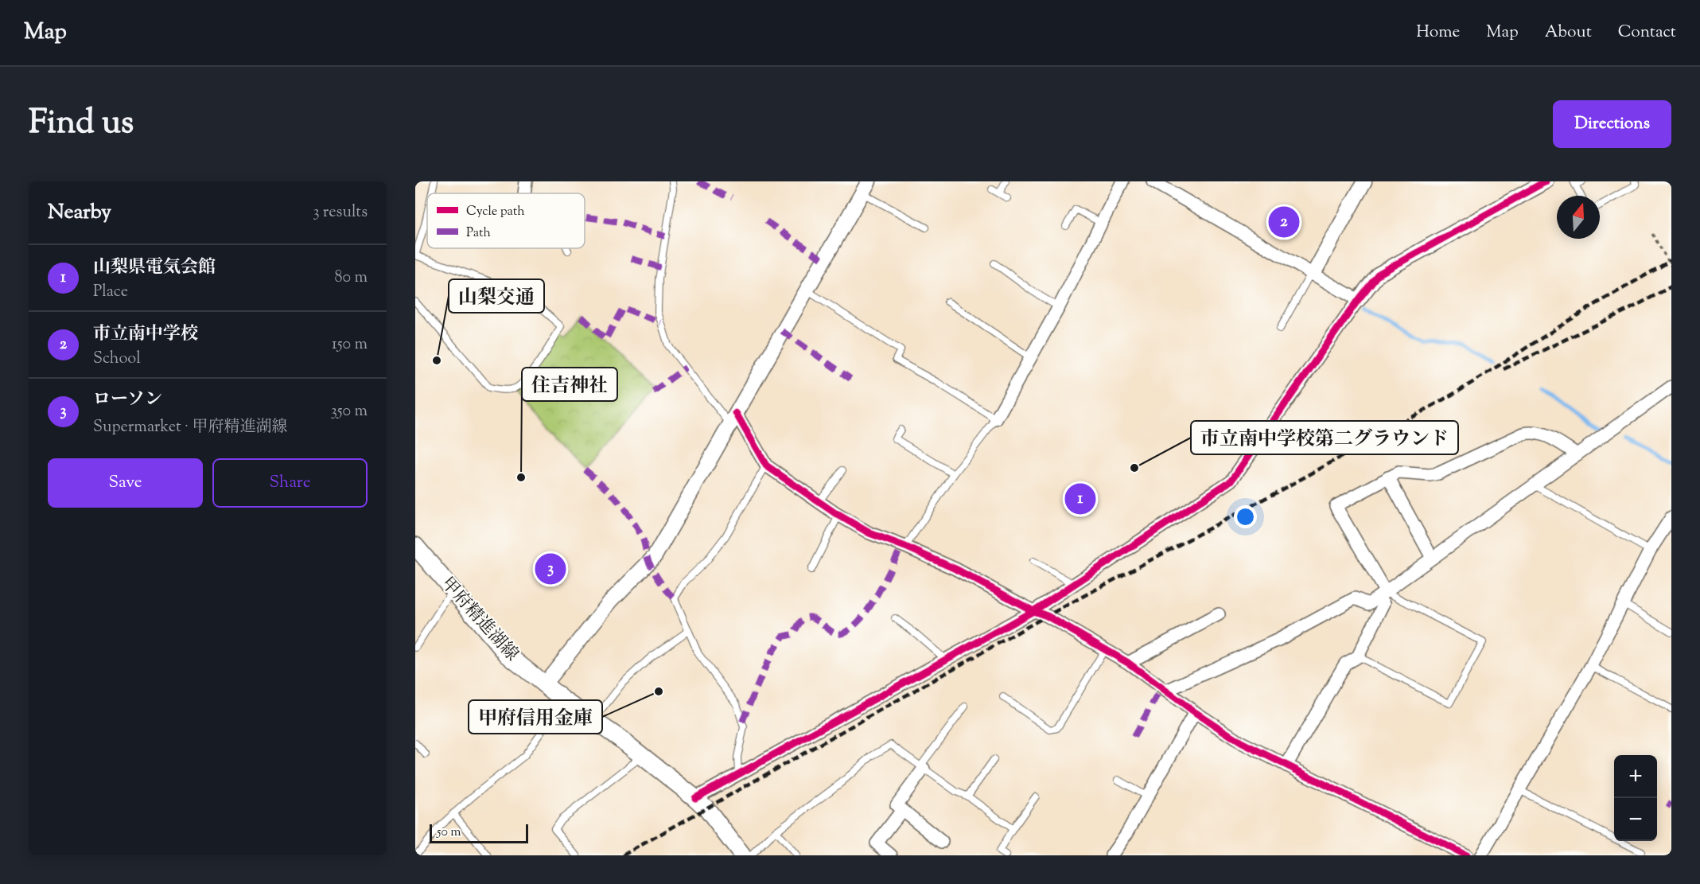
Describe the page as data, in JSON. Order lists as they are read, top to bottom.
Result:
{
  "streets": {
    "main road": ["甲府精進湖線"]
  },
  "places": [
    "山梨交通",
    "市立南中学校第二グラウンド",
    "住吉神社",
    "甲府信用金庫"
  ],
  "legend": ["Cycle path", "Path"],
  "scale_bar": "50 m",
  "north": "top",
  "page": {
    "header": "Map",
    "nav": [
      "Home",
      "Map",
      "About",
      "Contact"
    ],
    "title": "Find us",
    "buttons": [
      "Directions",
      ["Save", "Share"]
    ],
    "heading": ["Nearby", "3 results"],
    "pins": ["2", "1", "3"],
    "list": [
      {
        "mark": "1",
        "name": "山梨県電気会館",
        "note": "Place",
        "value": "80 m"
      },
      {
        "mark": "2",
        "name": "市立南中学校",
        "note": "School",
        "value": "150 m"
      },
      {
        "mark": "3",
        "name": "ローソン",
        "note": "Supermarket · 甲府精進湖線",
        "value": "350 m"
      }
    ],
    "map_buttons": ["+", "−"],
    "scale": "50 m"
  }
}
